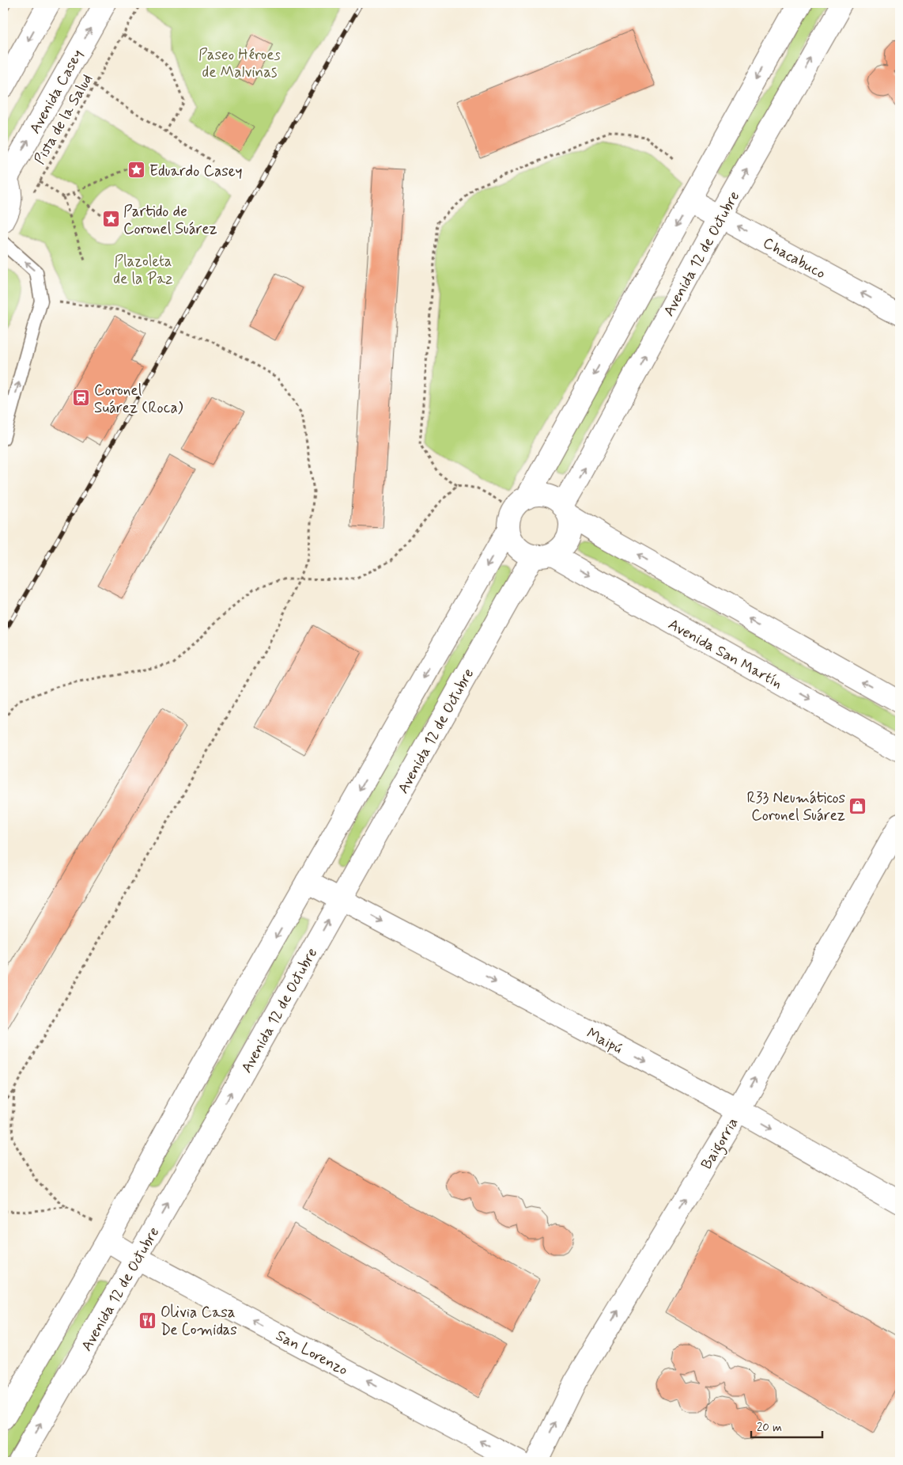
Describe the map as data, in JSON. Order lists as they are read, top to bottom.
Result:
{
  "streets": {
    "main road": [
      "Avenida Casey",
      "Avenida 12 de Octubre",
      "Chacabuco",
      "Avenida San Martín",
      "Maipú",
      "Baigorria",
      "San Lorenzo"
    ],
    "path": ["Pista de la Salud"]
  },
  "crossings": [
    ["Avenida 12 de Octubre", "Chacabuco"],
    ["Avenida 12 de Octubre", "Avenida San Martín"],
    ["Avenida 12 de Octubre", "Maipú"],
    ["Avenida 12 de Octubre", "San Lorenzo"],
    ["Maipú", "Baigorria"]
  ],
  "one_way": [
    "Chacabuco",
    "Maipú",
    "Baigorria",
    "San Lorenzo"
  ],
  "parks": ["Paseo Héroes de Malvinas", "Plazoleta de la Paz"],
  "places": {
    "place": ["Eduardo Casey", "Partido de Coronel Suárez"],
    "station": ["Coronel Suárez (Roca)"],
    "shop": ["R33 Neumáticos Coronel Suárez"],
    "restaurant": ["Olivia Casa De Comidas"]
  },
  "scale_bar": "20 m"
}
